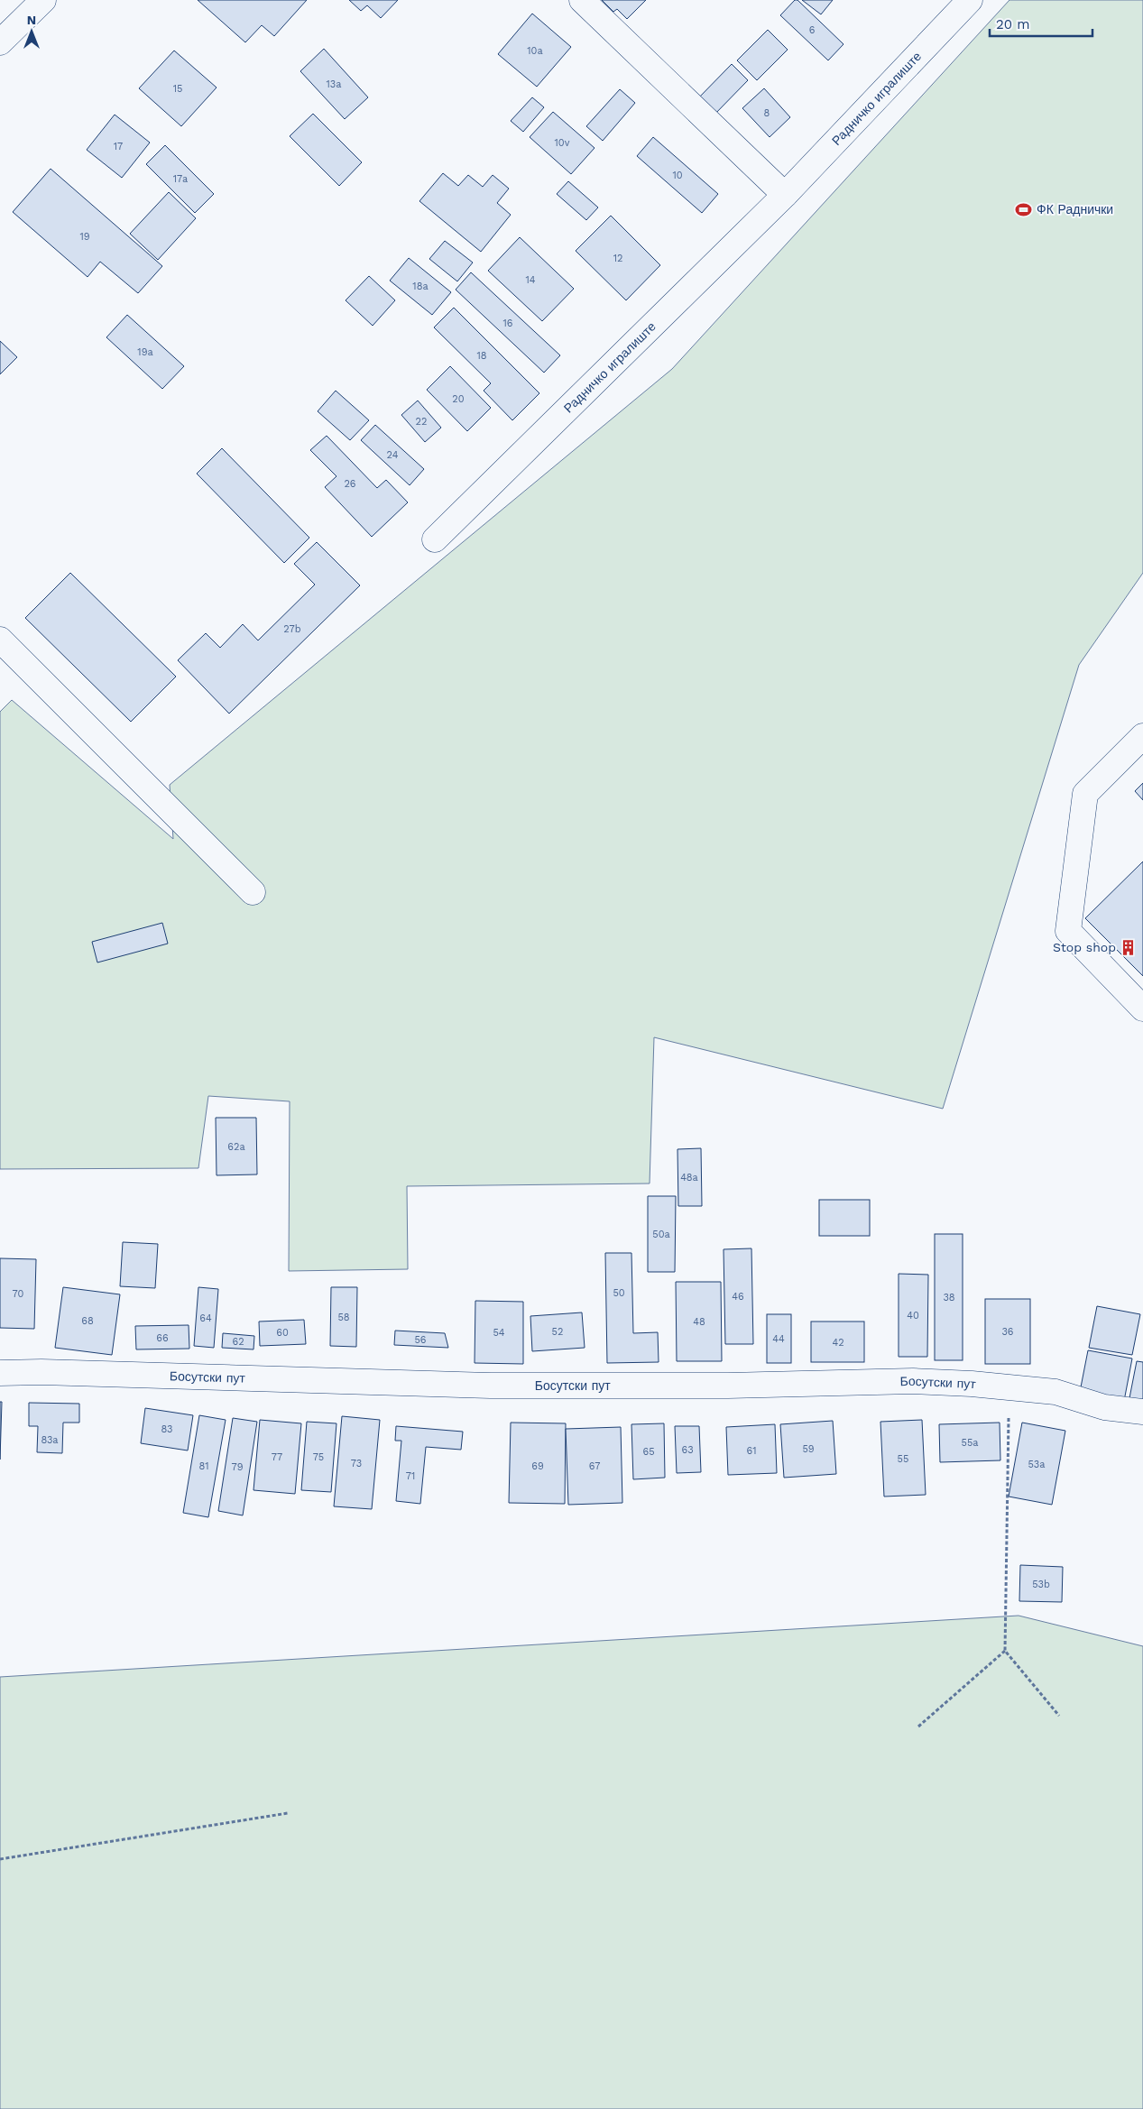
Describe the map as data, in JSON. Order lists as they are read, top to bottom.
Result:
{
  "streets": {
    "street": ["Радничко игралиште", "Босутски пут"]
  },
  "places": {
    "sports": ["ФК Раднички"],
    "building": ["Stop shop"]
  },
  "house_numbers": [
    "6",
    "10a",
    "13a",
    "15",
    "8",
    "10v",
    "17",
    "10",
    "17a",
    "19",
    "12",
    "14",
    "18a",
    "16",
    "19a",
    "18",
    "20",
    "22",
    "24",
    "26",
    "27b",
    "62a",
    "48a",
    "50a",
    "50",
    "70",
    "46",
    "38",
    "40",
    "58",
    "64",
    "68",
    "48",
    "52",
    "36",
    "60",
    "54",
    "66",
    "44",
    "56",
    "62",
    "42",
    "83",
    "83a",
    "55a",
    "59",
    "63",
    "61",
    "65",
    "77",
    "75",
    "55",
    "73",
    "53a",
    "81",
    "69",
    "67",
    "79",
    "71",
    "53b"
  ],
  "scale_bar": "20 m",
  "north": "top"
}
